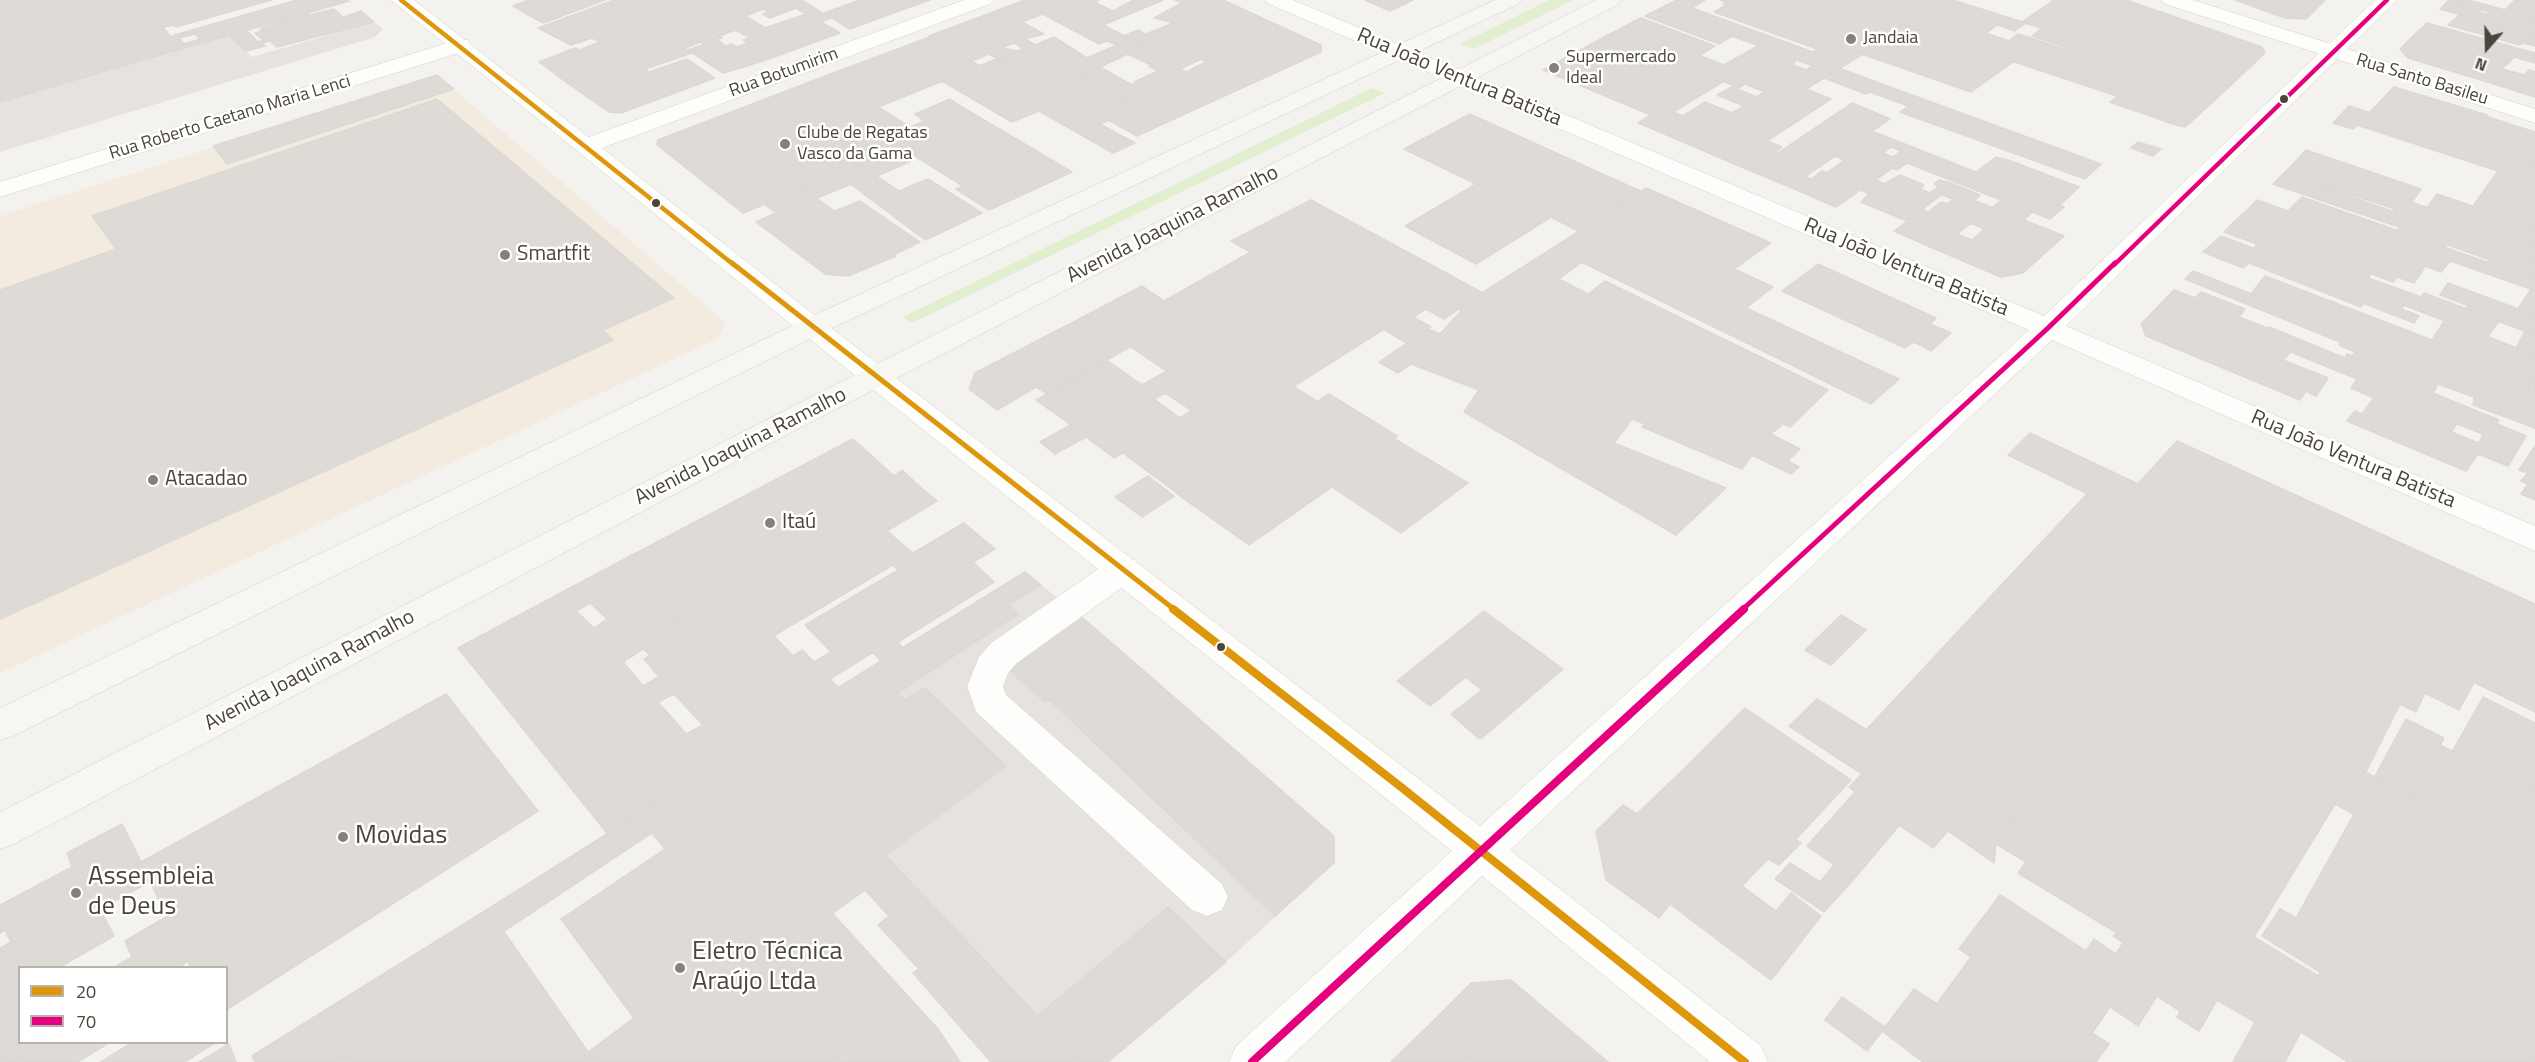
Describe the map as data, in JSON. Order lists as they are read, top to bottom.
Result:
{
  "streets": {
    "main road": ["Avenida Joaquina Ramalho"],
    "street": [
      "Rua Botumirim",
      "Rua João Ventura Batista",
      "Rua Santo Basileu",
      "Rua Roberto Caetano Maria Lenci"
    ]
  },
  "crossings": [
    ["Rua João Ventura Batista", "Avenida Joaquina Ramalho"]
  ],
  "places": [
    "Jandaia",
    "Supermercado Ideal",
    "Clube de Regatas Vasco da Gama",
    "Smartfit",
    "Atacadao",
    "Itaú",
    "Movidas",
    "Assembleia de Deus",
    "Eletro Técnica Araújo Ltda"
  ],
  "lines": ["transit line 20", "transit line 70"],
  "legend": ["20", "70"],
  "north": "bottom"
}
